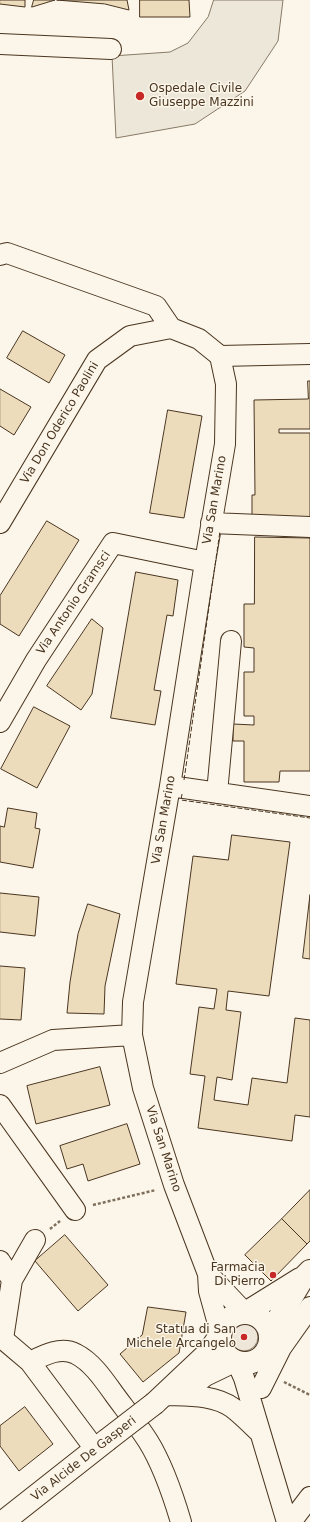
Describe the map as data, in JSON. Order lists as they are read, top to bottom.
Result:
{
  "streets": {
    "main road": ["Via Alcide De Gasperi"],
    "street": ["Via Don Oderico Paolini", "Via San Marino", "Via Antonio Gramsci"]
  },
  "crossings": [
    ["Via San Marino", "Via Antonio Gramsci"],
    ["Via San Marino", "Via Alcide De Gasperi"]
  ],
  "places": ["Ospedale Civile Giuseppe Mazzini", "Farmacia Di Pierro", "Statua di San Michele Arcangelo"]
}
